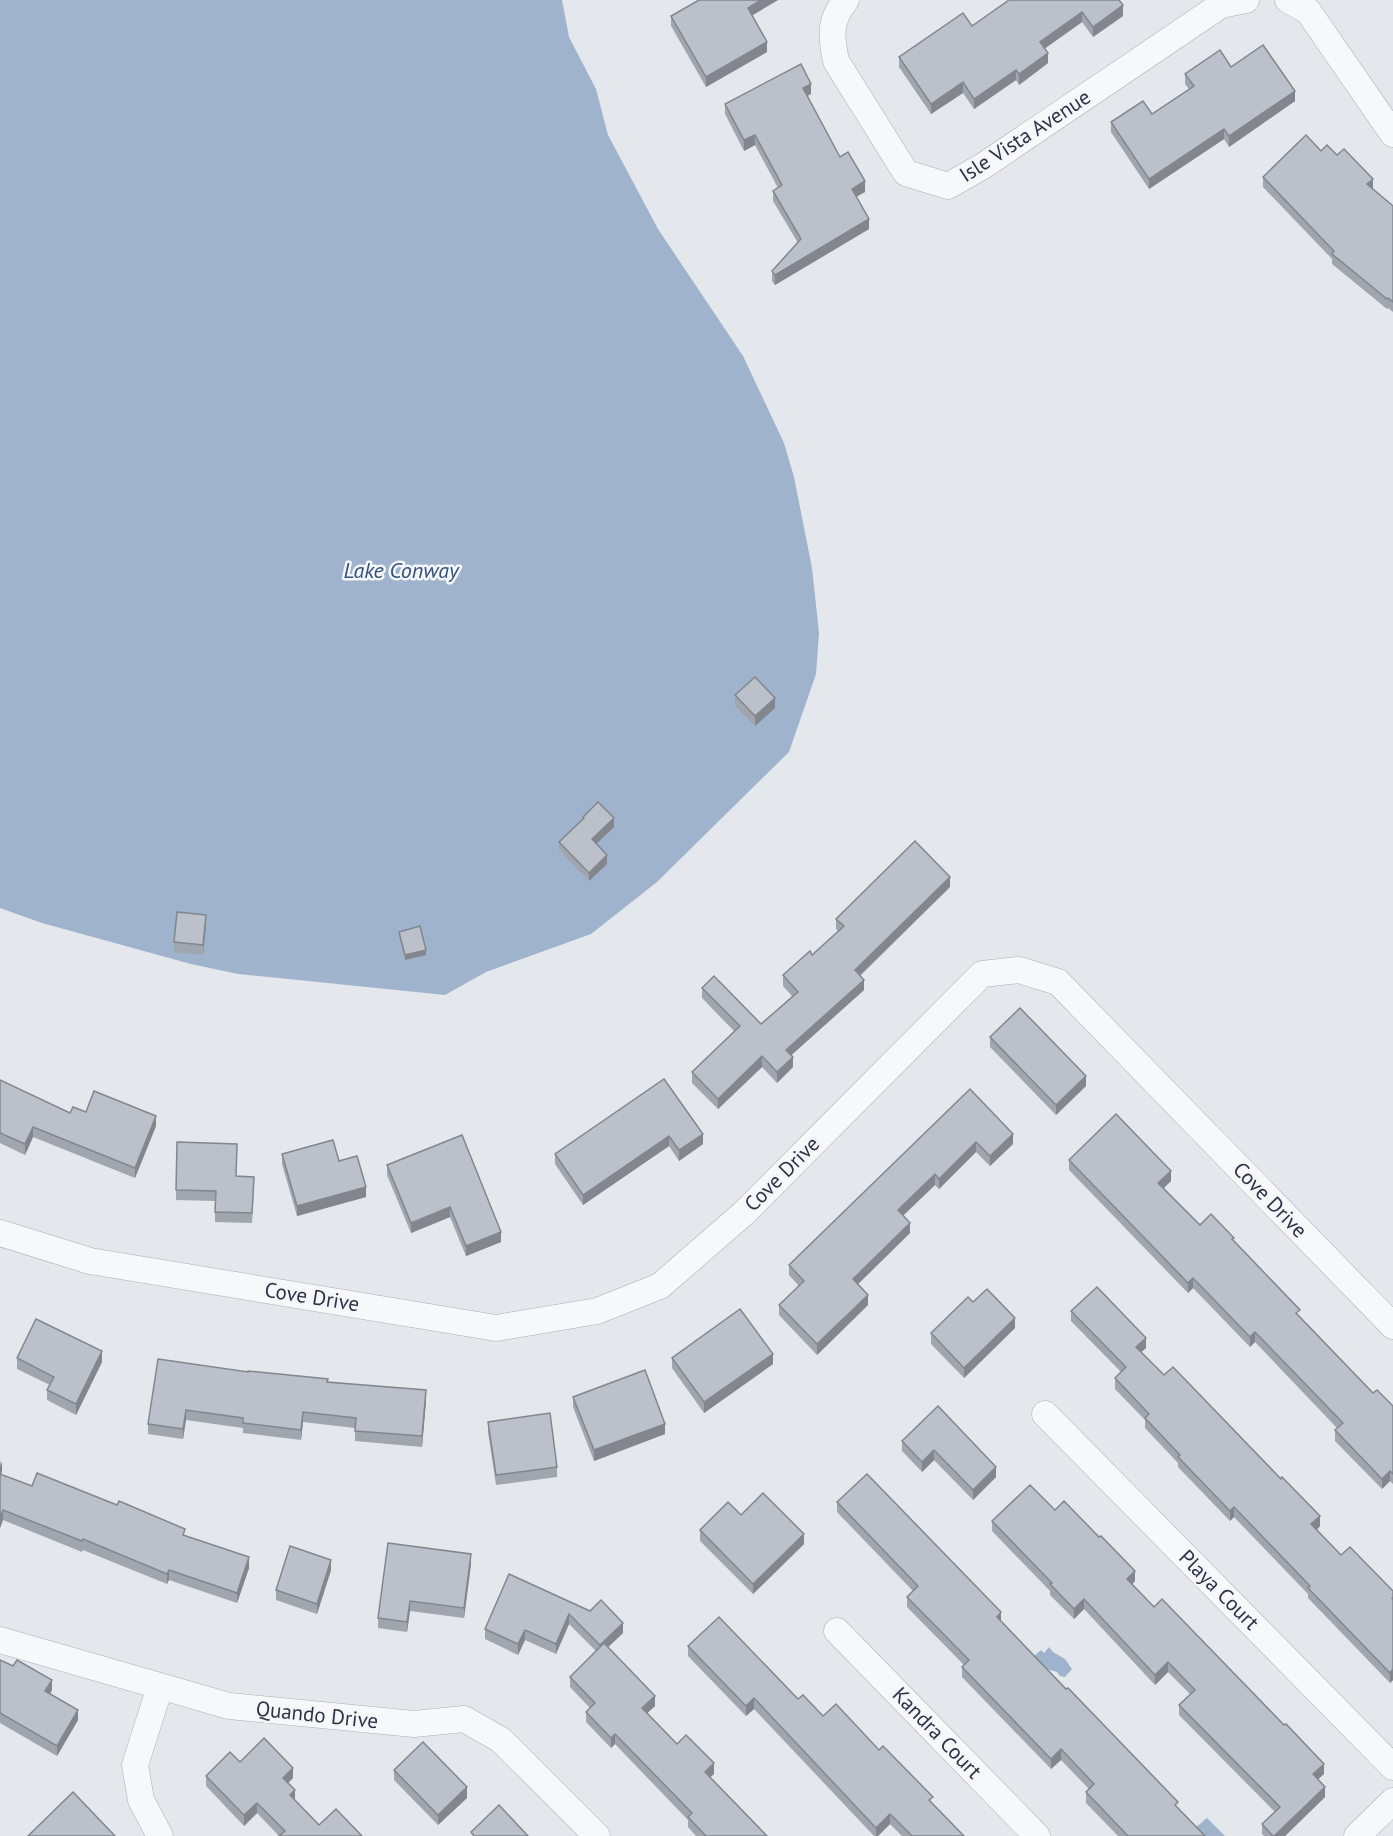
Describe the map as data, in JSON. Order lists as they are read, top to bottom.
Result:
{
  "streets": {
    "street": [
      "Isle Vista Avenue",
      "Cove Drive",
      "Playa Court",
      "Quando Drive",
      "Kandra Court"
    ]
  },
  "water": ["Lake Conway"]
}
